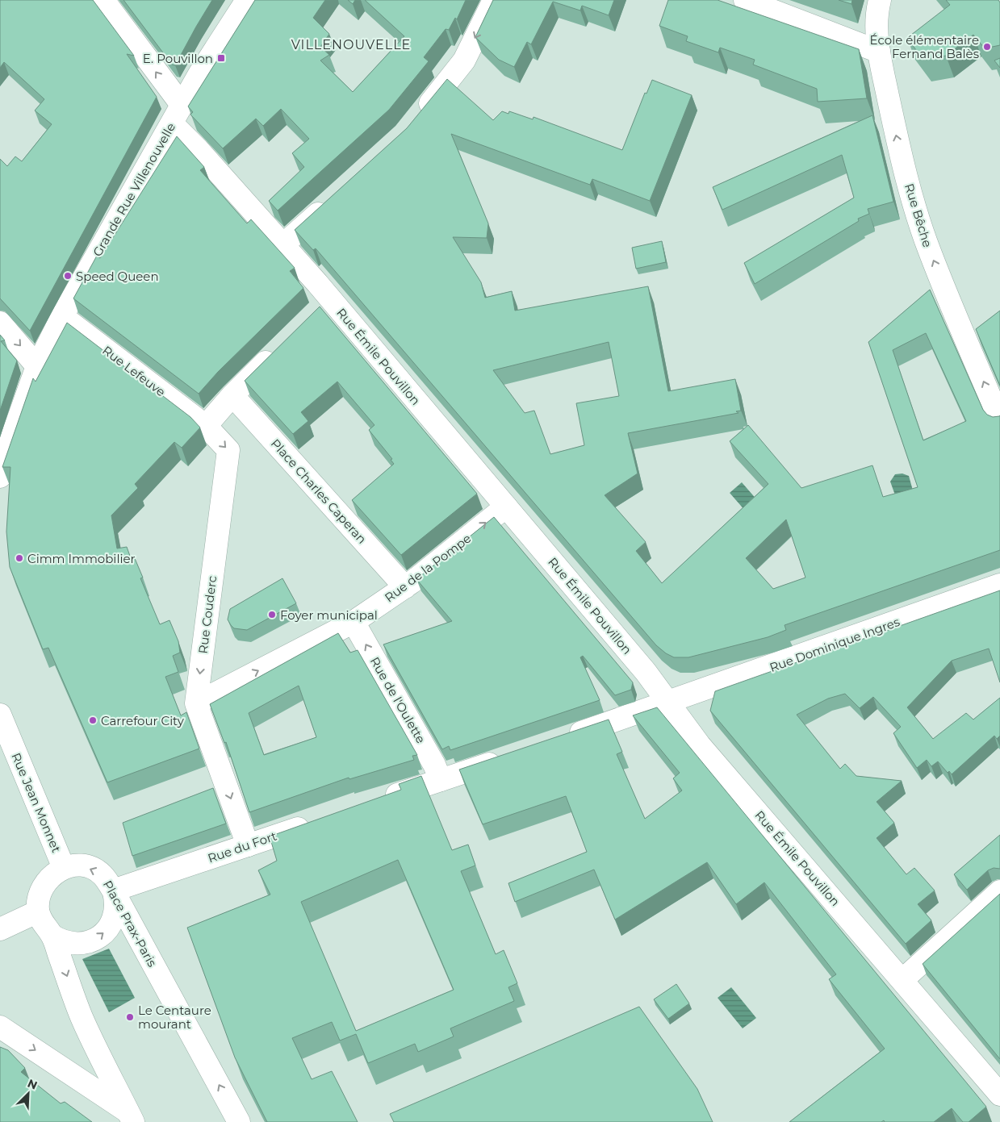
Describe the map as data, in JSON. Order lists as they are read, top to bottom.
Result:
{
  "streets": {
    "street": [
      "Grande Rue Villenouvelle",
      "Rue Bêche",
      "Rue Émile Pouvillon",
      "Rue Lefeuve",
      "Place Charles Caperan",
      "Rue de la Pompe",
      "Rue Couderc",
      "Rue Dominique Ingres",
      "Rue de l'Oulette",
      "Rue Jean Monnet",
      "Rue du Fort",
      "Place Prax-Paris"
    ]
  },
  "crossings": [
    ["Grande Rue Villenouvelle", "Rue Émile Pouvillon"],
    ["Grande Rue Villenouvelle", "Rue Lefeuve"],
    ["Rue Émile Pouvillon", "Rue de la Pompe"],
    ["Rue Émile Pouvillon", "Rue Dominique Ingres"],
    ["Rue Lefeuve", "Rue Couderc"],
    ["Place Charles Caperan", "Rue de la Pompe"],
    ["Rue de la Pompe", "Rue Couderc"],
    ["Rue de la Pompe", "Rue de l'Oulette"],
    ["Rue Couderc", "Rue du Fort"],
    ["Rue Jean Monnet", "Rue du Fort"],
    ["Rue Jean Monnet", "Place Prax-Paris"],
    ["Rue du Fort", "Place Prax-Paris"]
  ],
  "one_way": [
    "Rue Bêche",
    "Rue de la Pompe",
    "Rue Couderc",
    "Rue de l'Oulette"
  ],
  "districts": ["VILLENOUVELLE"],
  "places": {
    "other": [
      "École élémentaire Fernand Balès",
      "Speed Queen",
      "Cimm Immobilier",
      "Foyer municipal",
      "Carrefour City",
      "Le Centaure mourant"
    ],
    "transit": ["E. Pouvillon"]
  },
  "north": "top right"
}
